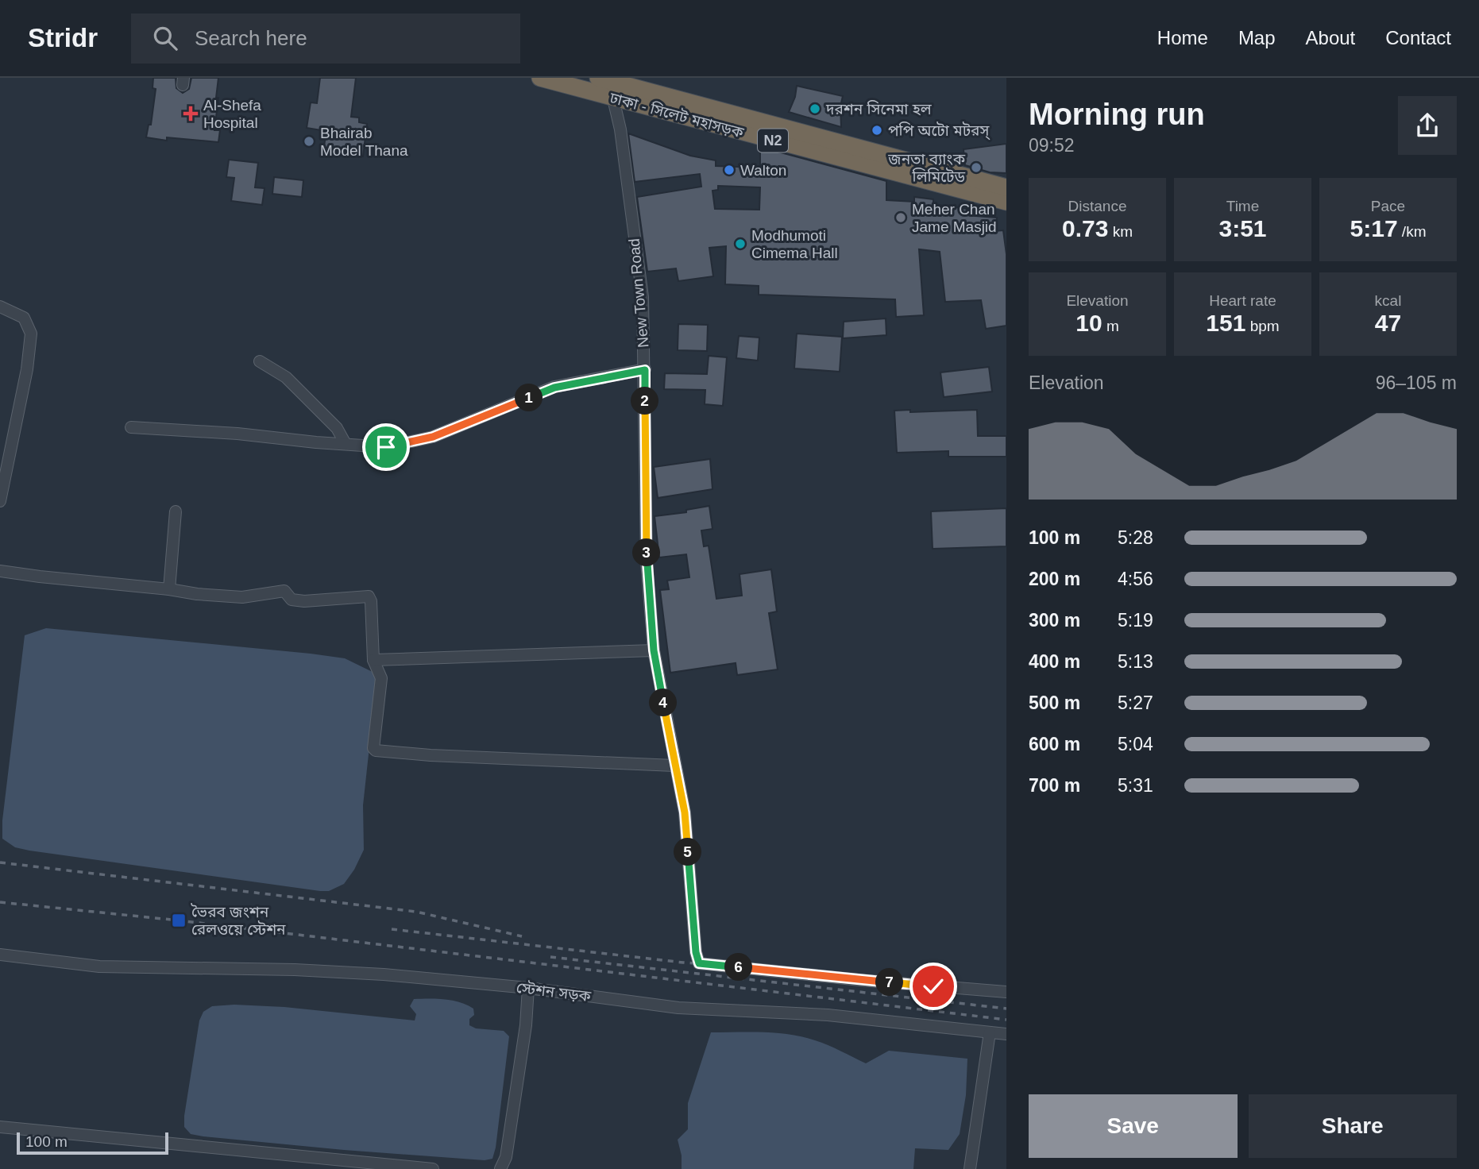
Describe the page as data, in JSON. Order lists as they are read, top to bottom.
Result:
{
  "streets": {
    "highway": ["ঢাকা - সিলেট মহাসড়ক", "N2"],
    "street": ["New Town Road", "স্টেশন সড়ক"]
  },
  "crossings": [
    ["ঢাকা - সিলেট মহাসড়ক", "New Town Road"]
  ],
  "places": {
    "other": [
      "দরশন সিনেমা হল",
      "পপি অটো মটরস্",
      "Bhairab Model Thana",
      "জনতা ব্যাংক লিমিটেড",
      "Walton",
      "Meher Chan Jame Masjid",
      "Modhumoti Cimema Hall"
    ],
    "health": ["Al-Shefa Hospital"],
    "transit": ["ভৈরব জংশন রেলওয়ে স্টেশন"]
  },
  "scale_bar": "100 m",
  "page": {
    "header": "Stridr",
    "search": "Search here",
    "nav": [
      "Home",
      "Map",
      "About",
      "Contact"
    ],
    "heading": ["Morning run", "09:52"],
    "stats": [
      ["Distance", "0.73 km"],
      ["Time", "3:51"],
      ["Pace", "5:17 /km"],
      ["Elevation", "10 m"],
      ["Heart rate", "151 bpm"],
      ["kcal", "47"]
    ],
    "chart": ["Elevation", "96–105 m"],
    "pins": [
      "1",
      "2",
      "3",
      "4",
      "5",
      "6",
      "7"
    ],
    "list": [
      {
        "name": "100 m",
        "note": "5:28"
      },
      {
        "name": "200 m",
        "note": "4:56"
      },
      {
        "name": "300 m",
        "note": "5:19"
      },
      {
        "name": "400 m",
        "note": "5:13"
      },
      {
        "name": "500 m",
        "note": "5:27"
      },
      {
        "name": "600 m",
        "note": "5:04"
      },
      {
        "name": "700 m",
        "note": "5:31"
      }
    ],
    "buttons": ["Save", "Share"],
    "scale": "100 m"
  }
}
